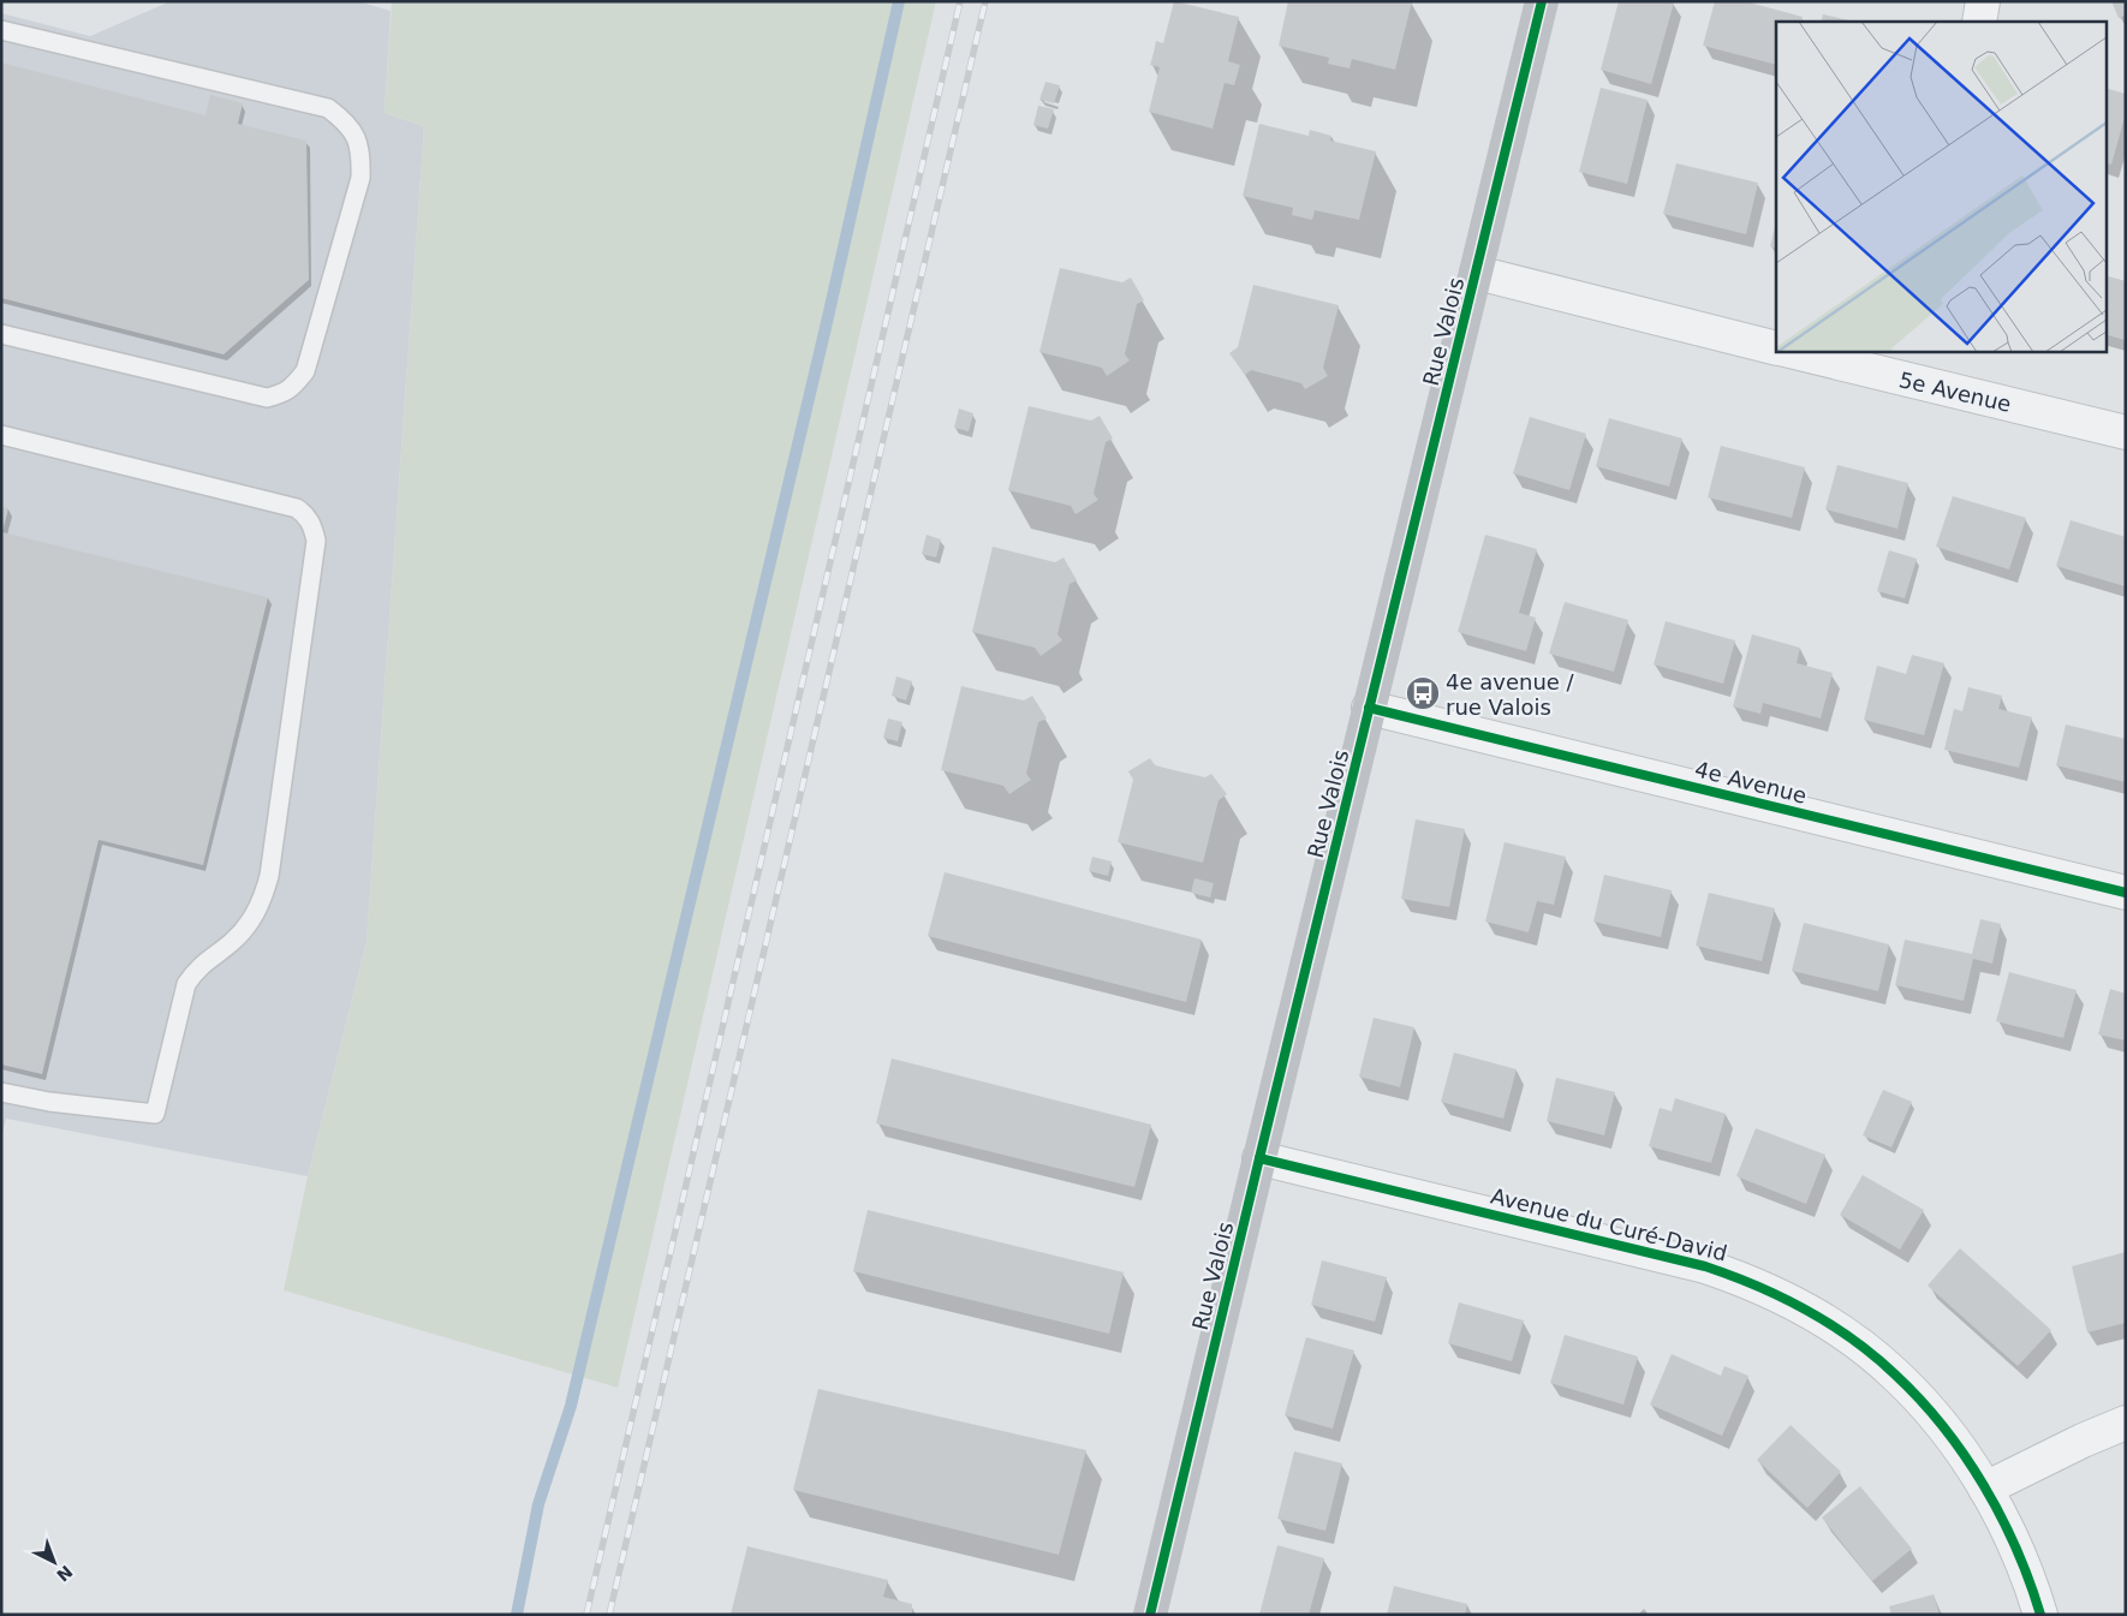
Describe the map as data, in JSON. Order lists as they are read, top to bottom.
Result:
{
  "streets": {
    "street": [
      "Rue Valois",
      "5e Avenue",
      "4e Avenue",
      "Avenue du Curé-David"
    ]
  },
  "crossings": [
    ["Rue Valois", "4e Avenue"],
    ["Rue Valois", "Avenue du Curé-David"]
  ],
  "places": {
    "bus stop": ["4e avenue / rue Valois"]
  },
  "north": "bottom right"
}
